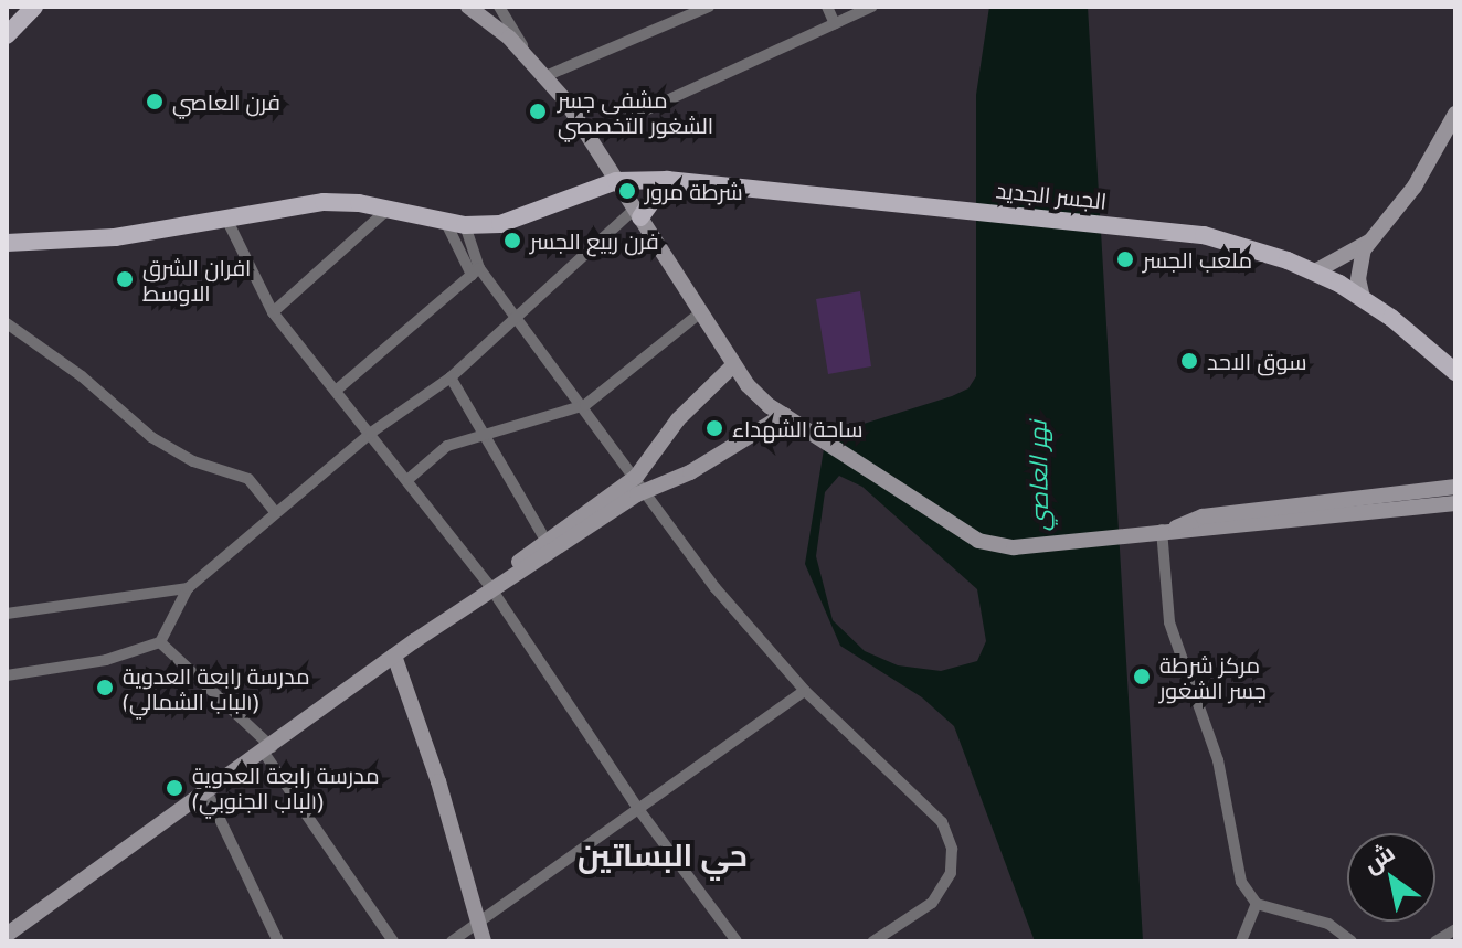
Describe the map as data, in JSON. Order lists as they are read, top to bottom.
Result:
{
  "streets": {
    "main road": ["الجسر الجديد"]
  },
  "districts": ["حي البساتين"],
  "water": ["نهر العاصي"],
  "places": [
    "فرن العاصي",
    "مشفى جسر الشغور التخصصي",
    "شرطة مرور",
    "فرن ربيع الجسر",
    "ملعب الجسر",
    "افران الشرق الاوسط",
    "سوق الاحد",
    "ساحة الشهداء",
    "مركز شرطة جسر الشغور",
    "مدرسة رابعة العدوية (الباب الشمالي)",
    "مدرسة رابعة العدوية (الباب الجنوبي)"
  ],
  "north": "top left"
}
